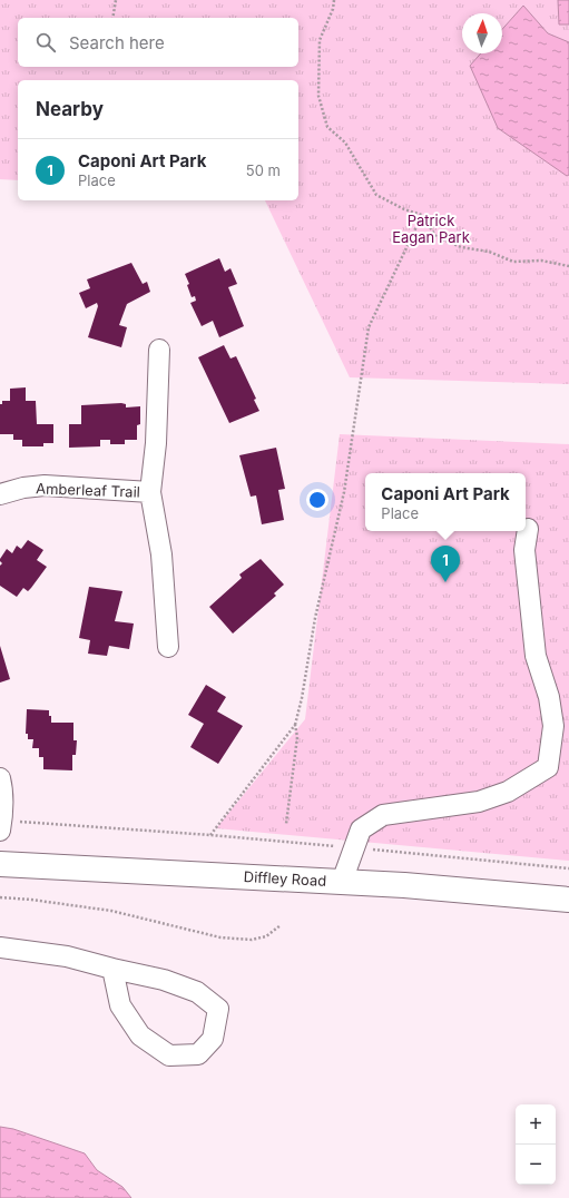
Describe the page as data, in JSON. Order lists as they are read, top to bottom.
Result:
{
  "streets": {
    "main road": ["Diffley Road"],
    "street": ["Amberleaf Trail"]
  },
  "parks": ["Patrick Eagan Park"],
  "north": "top",
  "page": {
    "search": "Search here",
    "heading": "Nearby",
    "list": [
      {
        "mark": "1",
        "name": "Caponi Art Park",
        "note": "Place",
        "value": "50 m"
      }
    ],
    "popup": ["Caponi Art Park", "Place"],
    "pins": "1",
    "map_buttons": ["+", "−"]
  }
}
